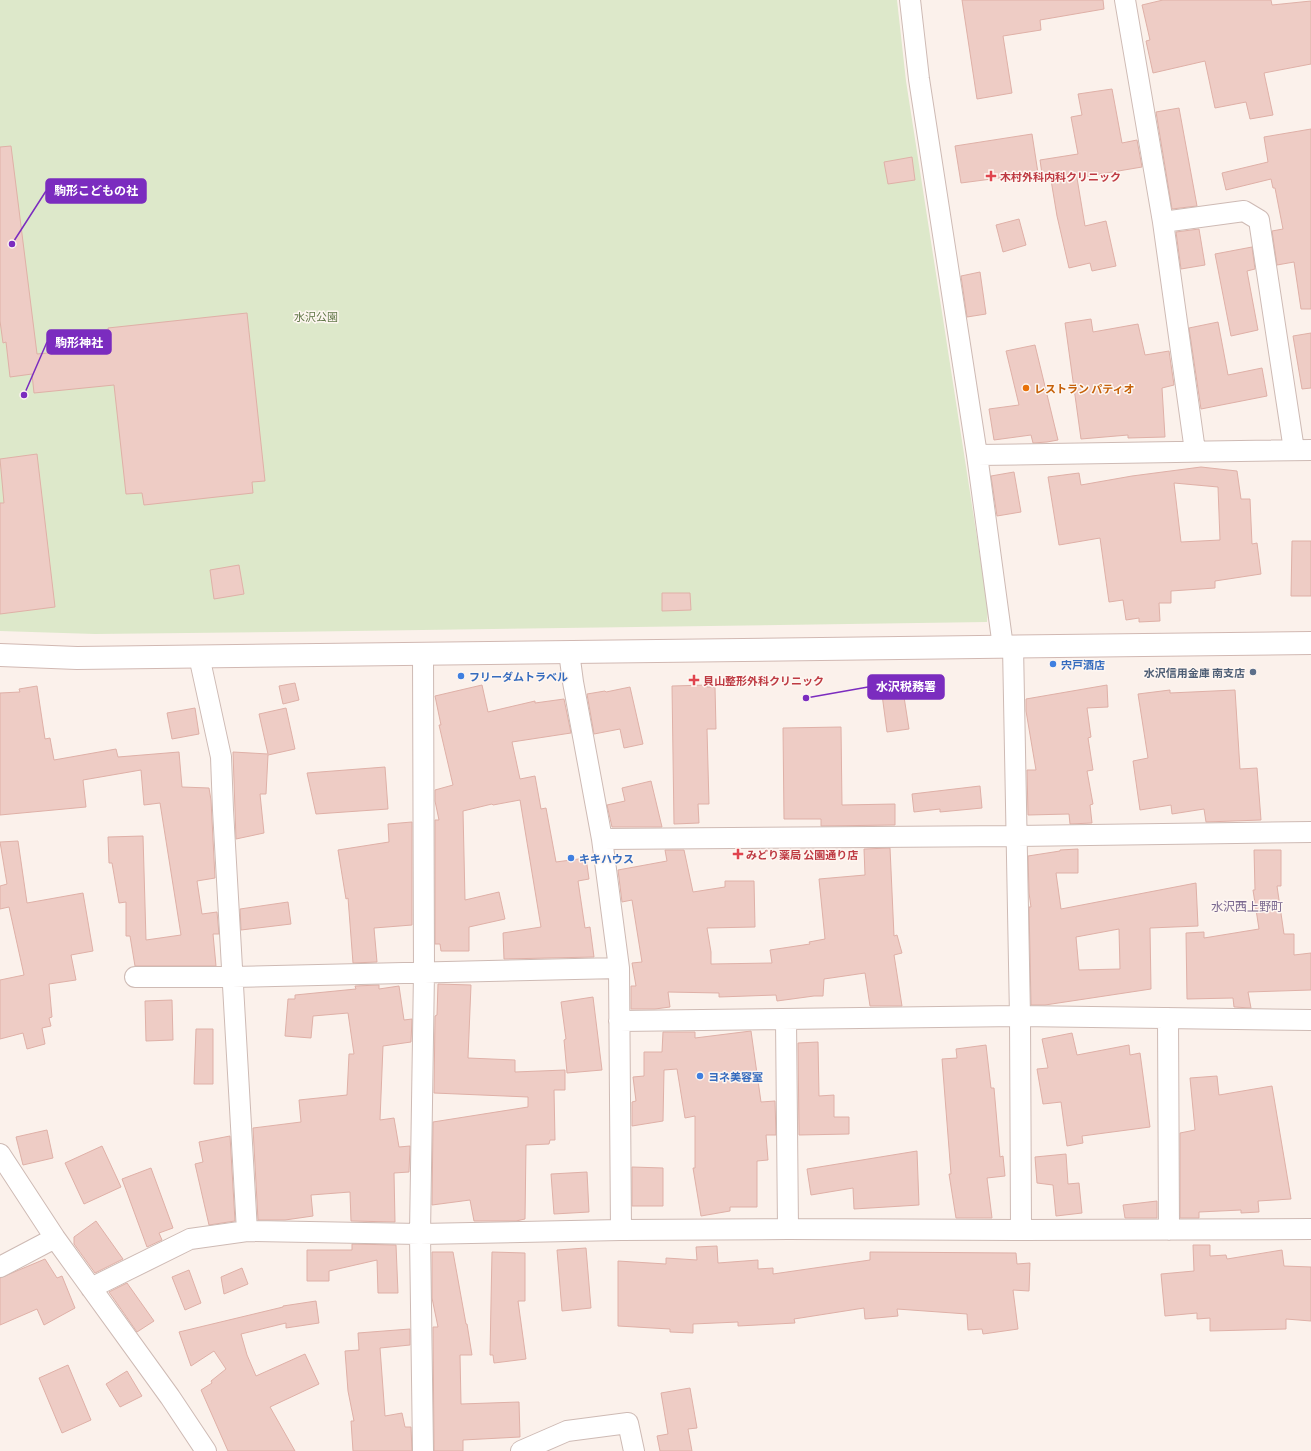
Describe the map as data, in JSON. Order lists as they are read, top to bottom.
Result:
{
  "districts": ["水沢西上野町"],
  "parks": ["水沢公園"],
  "places": {
    "health": ["木村外科内科クリニック", "貝山整形外科クリニック", "みどり薬局 公園通り店"],
    "other": [
      "駒形こどもの社",
      "レストラン パティオ",
      "駒形神社",
      "宍戸酒店",
      "水沢信用金庫 南支店",
      "フリーダムトラベル",
      "水沢税務署",
      "キキハウス",
      "ヨネ美容室"
    ]
  }
}
